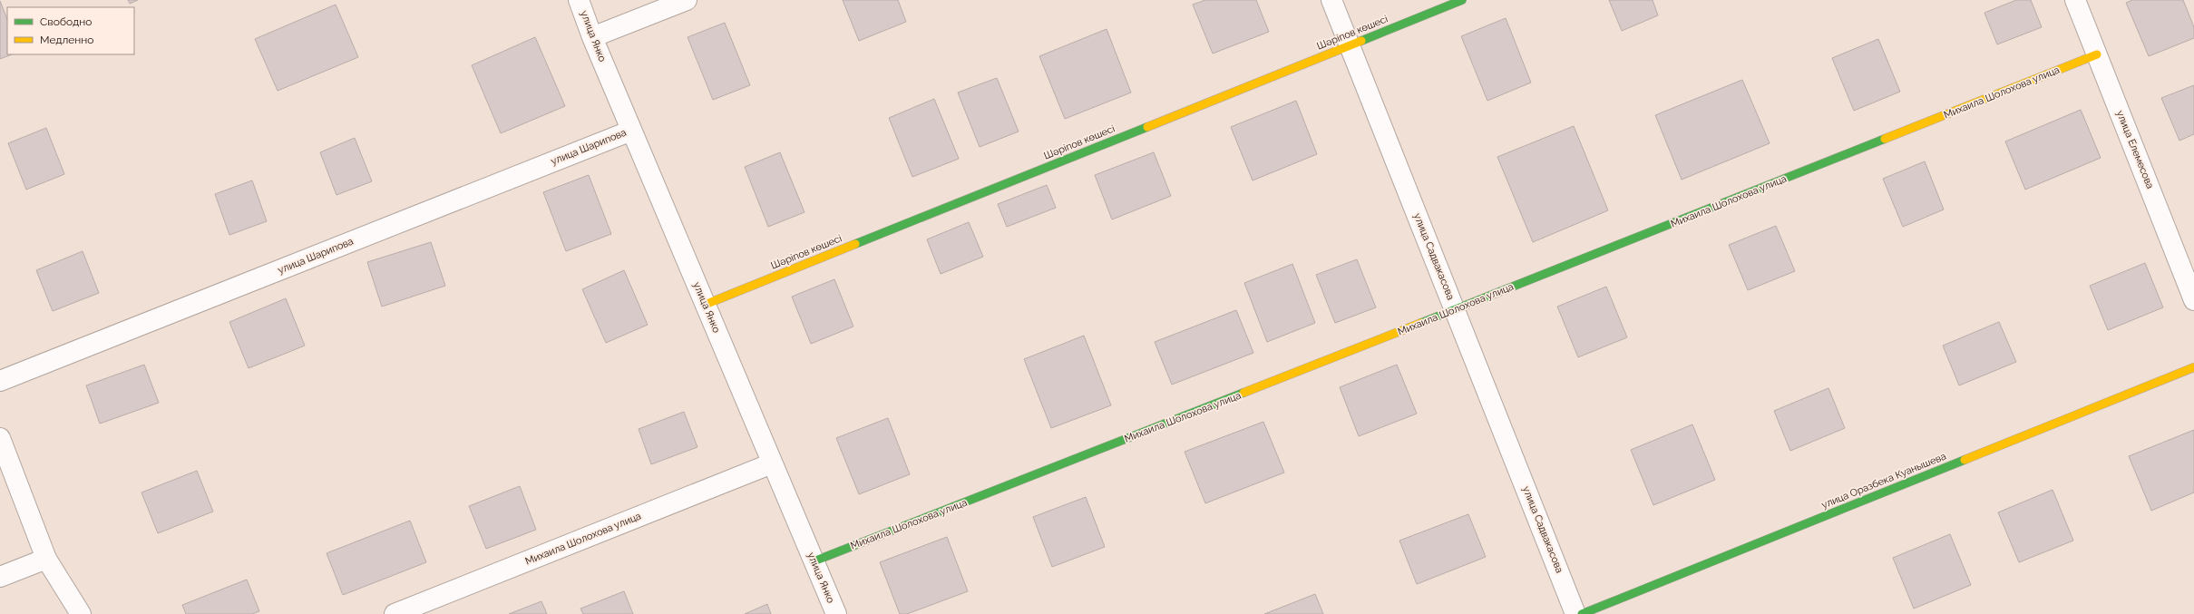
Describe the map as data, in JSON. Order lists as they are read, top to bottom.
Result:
{
  "streets": {
    "street": [
      "Шәріпов көшесі",
      "улица Янко",
      "Михаила Шолохова улица",
      "улица Шарипова",
      "улица Елемесова",
      "улица Садвакасова",
      "улица Оразбека Куанышева"
    ]
  },
  "crossings": [
    ["Шәріпов көшесі", "улица Янко"],
    ["Шәріпов көшесі", "улица Садвакасова"],
    ["улица Янко", "Михаила Шолохова улица"],
    ["улица Янко", "улица Шарипова"],
    ["Михаила Шолохова улица", "улица Елемесова"],
    ["Михаила Шолохова улица", "улица Садвакасова"]
  ],
  "legend": ["Свободно", "Медленно"]
}
